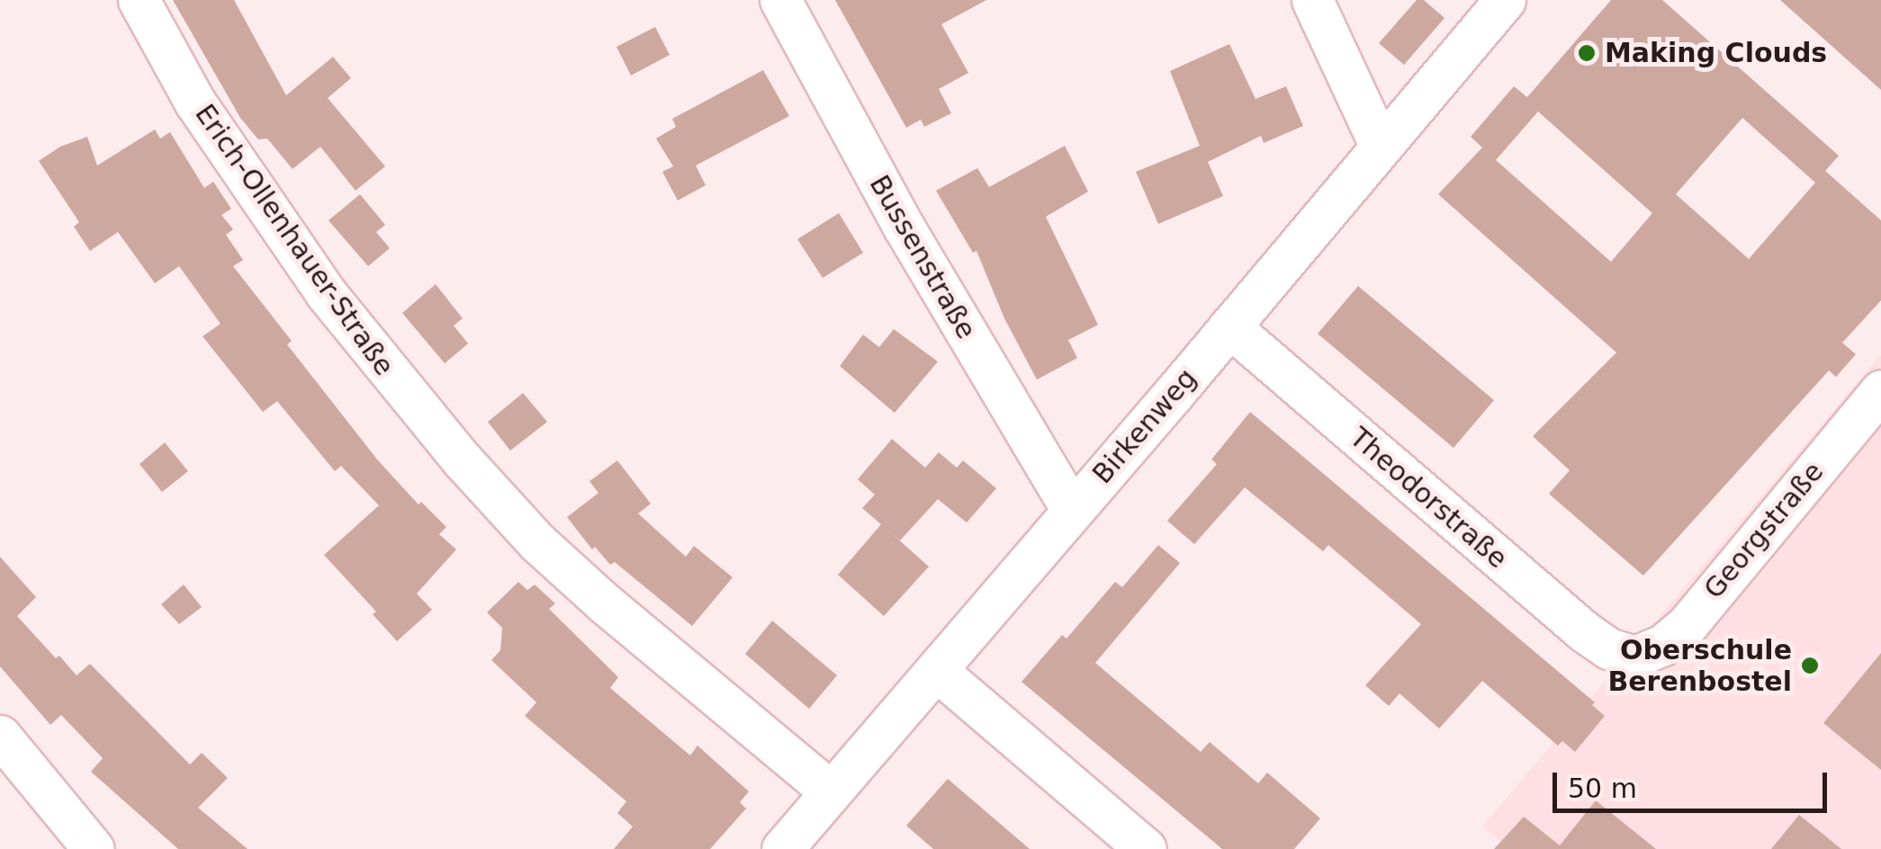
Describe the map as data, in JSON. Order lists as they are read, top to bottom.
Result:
{
  "streets": {
    "street": [
      "Erich-Ollenhauer-Straße",
      "Bussenstraße",
      "Birkenweg",
      "Theodorstraße",
      "Georgstraße"
    ]
  },
  "crossings": [
    ["Erich-Ollenhauer-Straße", "Birkenweg"],
    ["Bussenstraße", "Birkenweg"],
    ["Birkenweg", "Theodorstraße"],
    ["Theodorstraße", "Georgstraße"]
  ],
  "places": ["Making Clouds", "Oberschule Berenbostel"],
  "scale_bar": "50 m"
}
